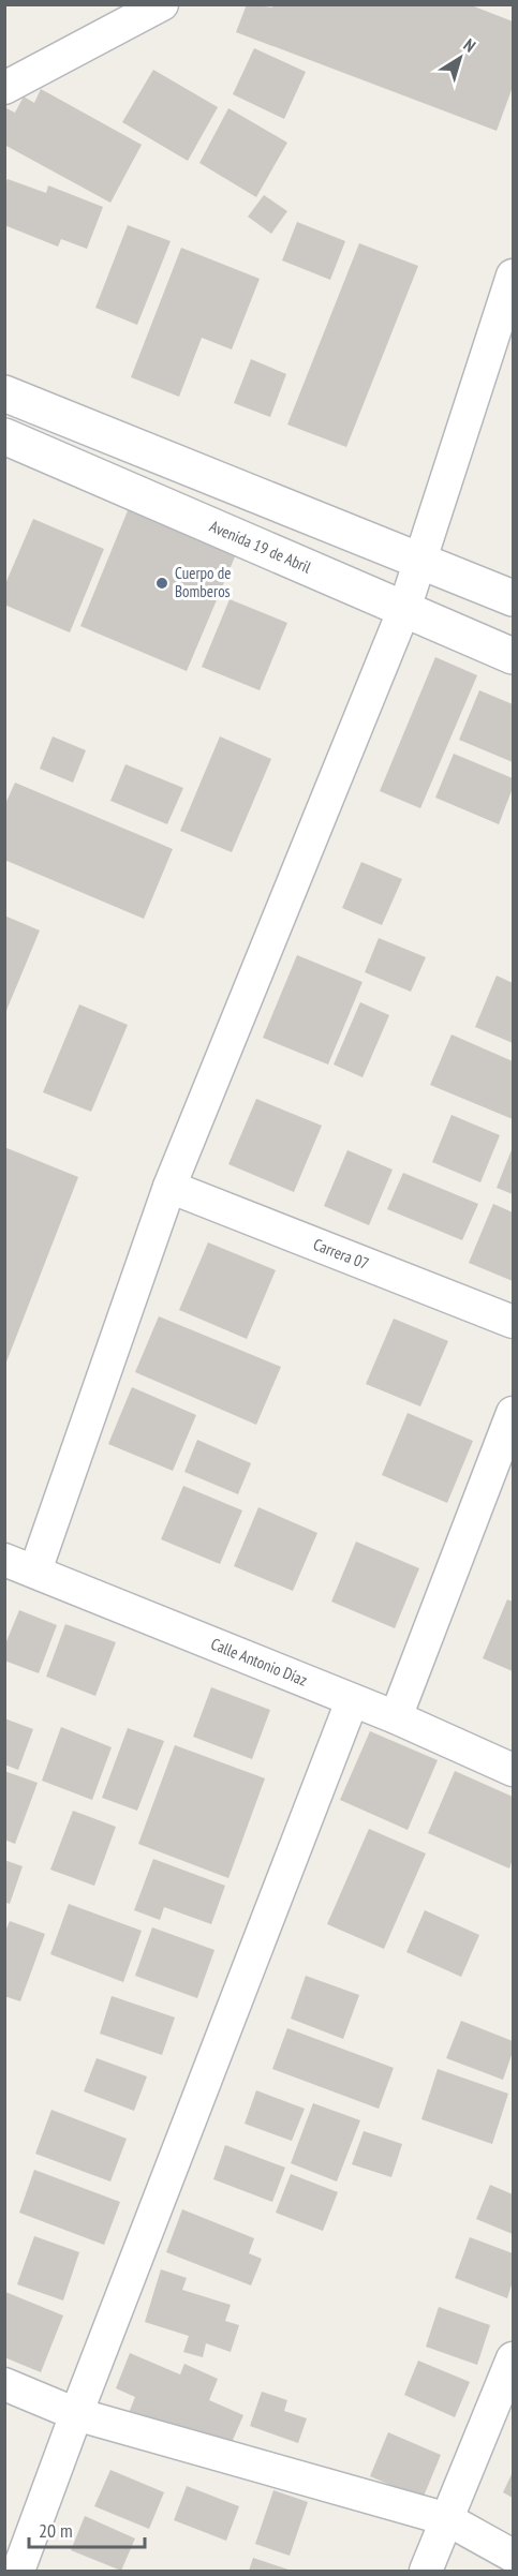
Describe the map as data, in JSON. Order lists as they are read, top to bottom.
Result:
{
  "streets": {
    "street": ["Avenida 19 de Abril", "Carrera 07", "Calle Antonio Díaz"]
  },
  "places": ["Cuerpo de Bomberos"],
  "scale_bar": "20 m",
  "north": "top right"
}
